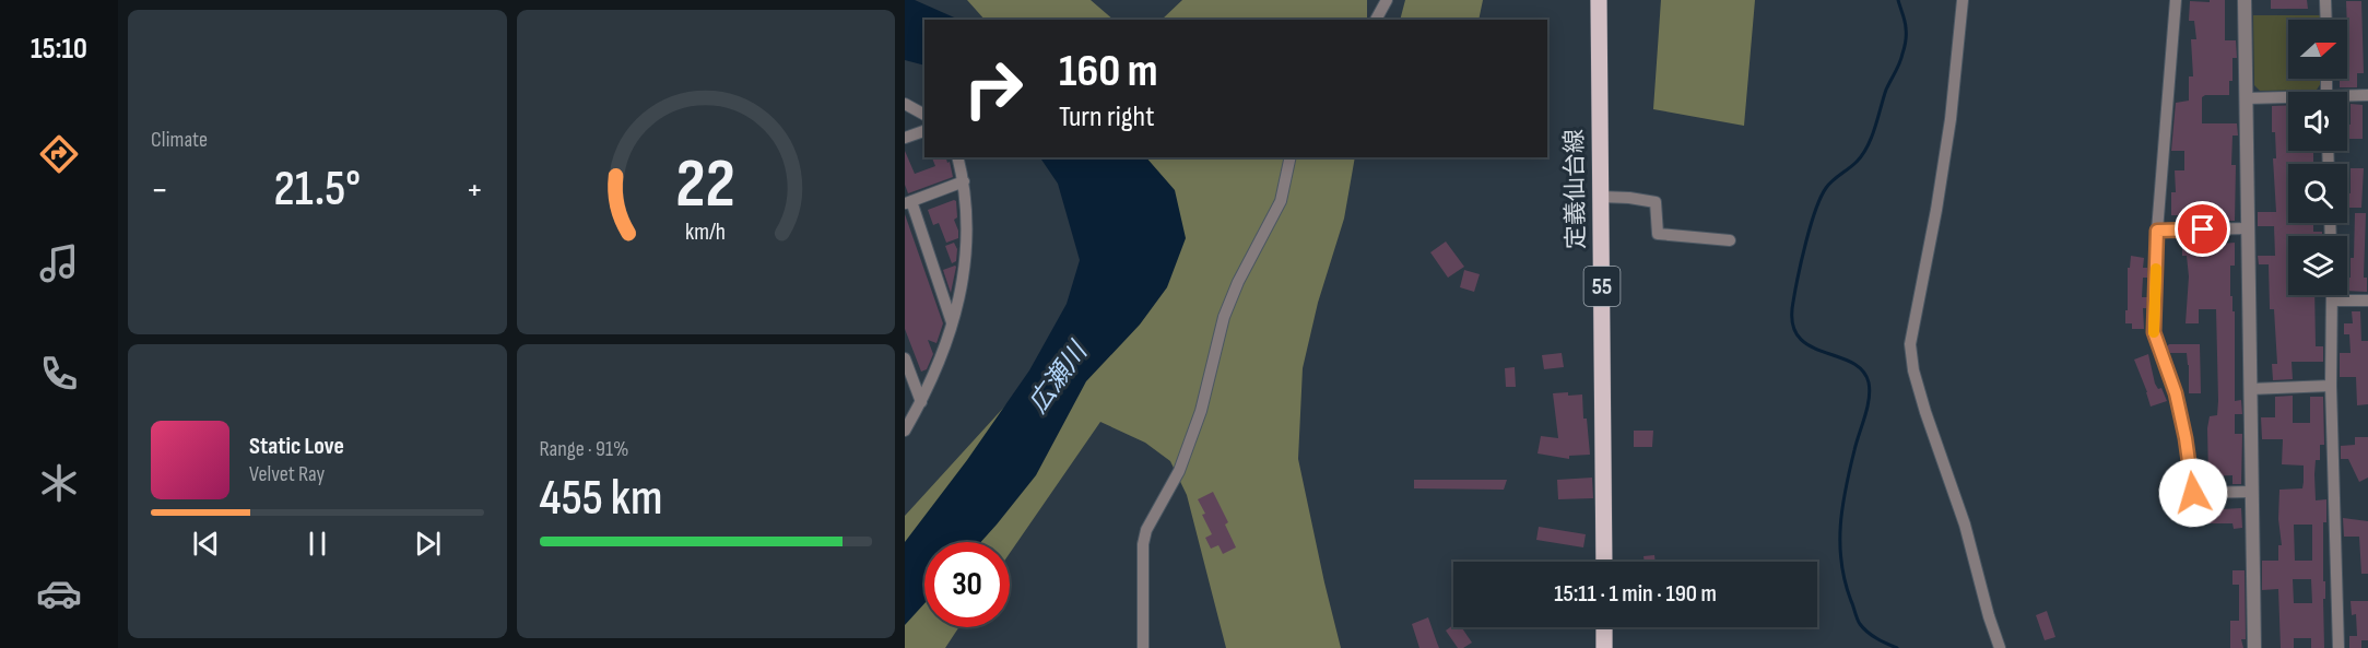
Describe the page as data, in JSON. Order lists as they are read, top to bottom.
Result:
{
  "streets": {
    "main road": ["定義仙台線", "55"]
  },
  "water": ["広瀬川"],
  "north": "right",
  "page": {
    "tabs": "15:10",
    "tile": [
      "Climate",
      ["Range · 91%", "455 km"]
    ],
    "turn": ["160 m", "Turn right"],
    "heat": ["−", "21.5°", "+"],
    "song": ["Static Love", "Velvet Ray"],
    "limit": "30",
    "trip": "15:11 · 1 min · 190 m",
    "gauge": ["22", "km/h"]
  }
}
